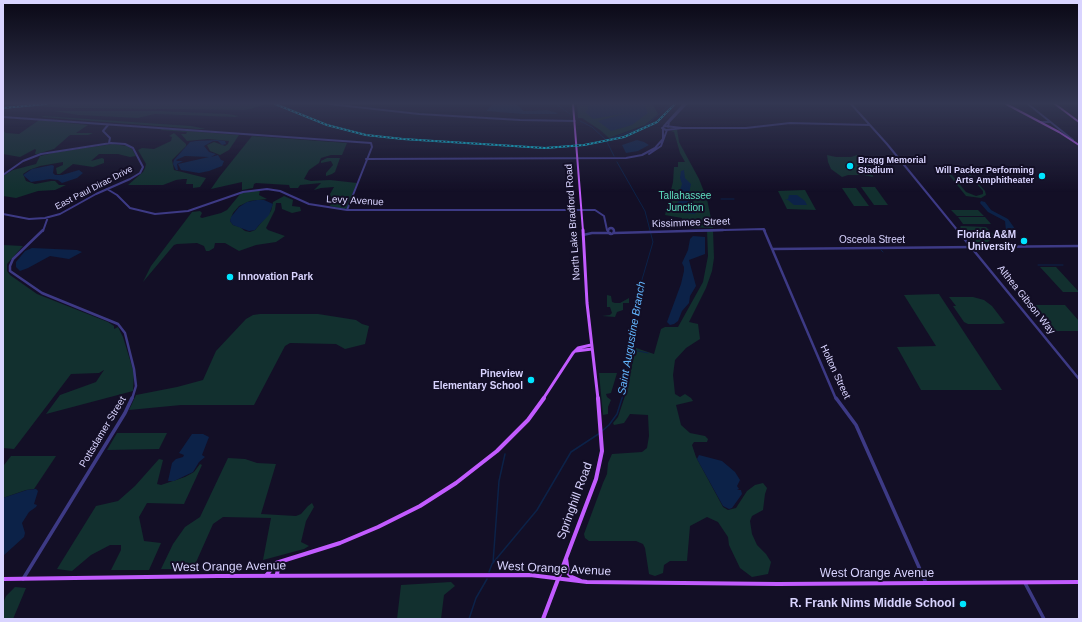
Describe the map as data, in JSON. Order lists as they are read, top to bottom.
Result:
{
  "streets": {
    "main road": ["North Lake Bradford Road", "Springhill Road", "West Orange Avenue"],
    "street": [
      "East Paul Dirac Drive",
      "Levy Avenue",
      "Kissimmee Street",
      "Osceola Street",
      "Althea Gibson Way",
      "Holton Street",
      "Pottsdamer Street"
    ]
  },
  "crossings": [
    ["East Paul Dirac Drive", "Levy Avenue"],
    ["East Paul Dirac Drive", "Pottsdamer Street"],
    ["Levy Avenue", "North Lake Bradford Road"],
    ["North Lake Bradford Road", "Springhill Road"],
    ["Kissimmee Street", "Holton Street"],
    ["Osceola Street", "Althea Gibson Way"],
    ["Osceola Street", "Holton Street"],
    ["Holton Street", "West Orange Avenue"],
    ["Pottsdamer Street", "West Orange Avenue"],
    ["Springhill Road", "West Orange Avenue"]
  ],
  "water": ["Saint Augustine Branch"],
  "parks": ["Tallahassee Junction"],
  "places": [
    "Bragg Memorial Stadium",
    "Will Packer Performing Arts Amphitheater",
    "Florida A&M University",
    "Innovation Park",
    "Pineview Elementary School",
    "R. Frank Nims Middle School"
  ]
}
